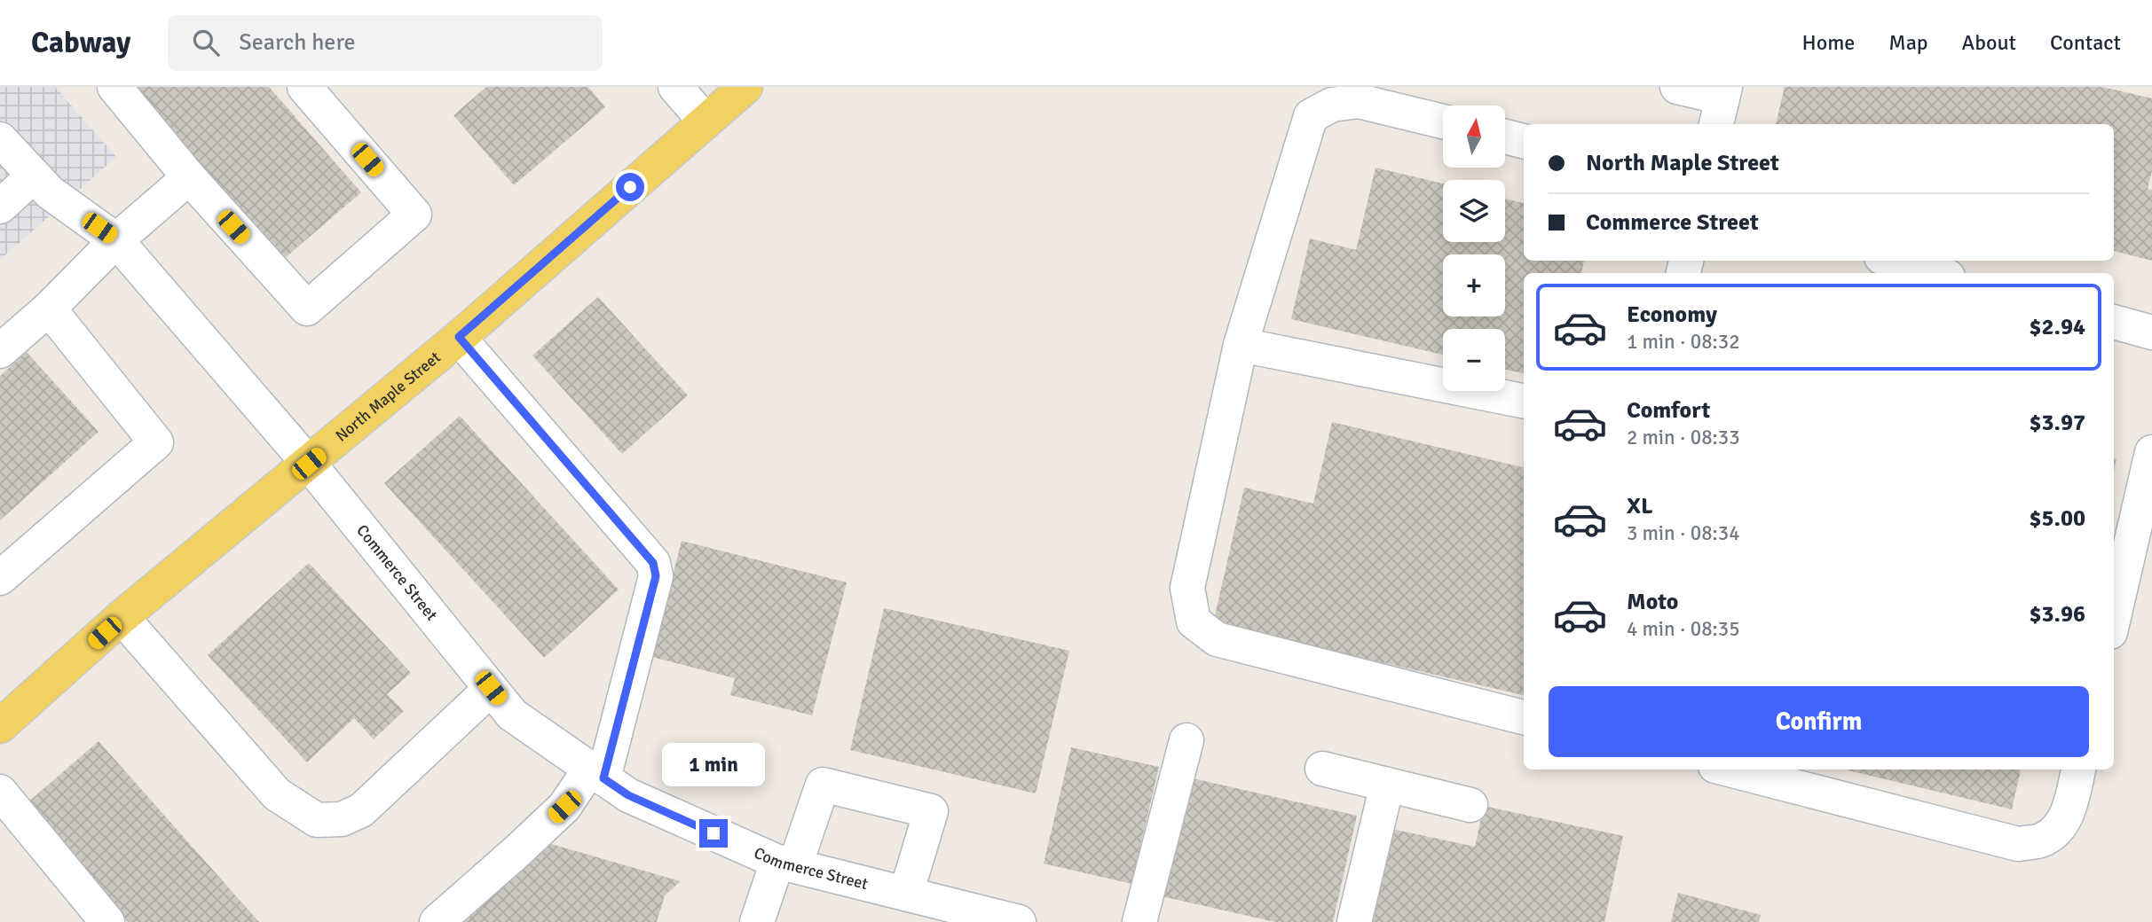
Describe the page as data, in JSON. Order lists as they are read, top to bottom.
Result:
{
  "streets": {
    "main road": ["North Maple Street"],
    "street": ["Commerce Street"]
  },
  "crossings": [
    ["North Maple Street", "Commerce Street"]
  ],
  "north": "top",
  "page": {
    "header": "Cabway",
    "search": "Search here",
    "nav": [
      "Home",
      "Map",
      "About",
      "Contact"
    ],
    "map_buttons": ["+", "−"],
    "banner": ["North Maple Street", "Commerce Street"],
    "list": [
      {
        "name": "Economy",
        "note": "1 min · 08:32",
        "value": "$2.94"
      },
      {
        "name": "Comfort",
        "note": "2 min · 08:33",
        "value": "$3.97"
      },
      {
        "name": "XL",
        "note": "3 min · 08:34",
        "value": "$5.00"
      },
      {
        "name": "Moto",
        "note": "4 min · 08:35",
        "value": "$3.96"
      }
    ],
    "buttons": "Confirm",
    "bubble": "1 min"
  }
}
